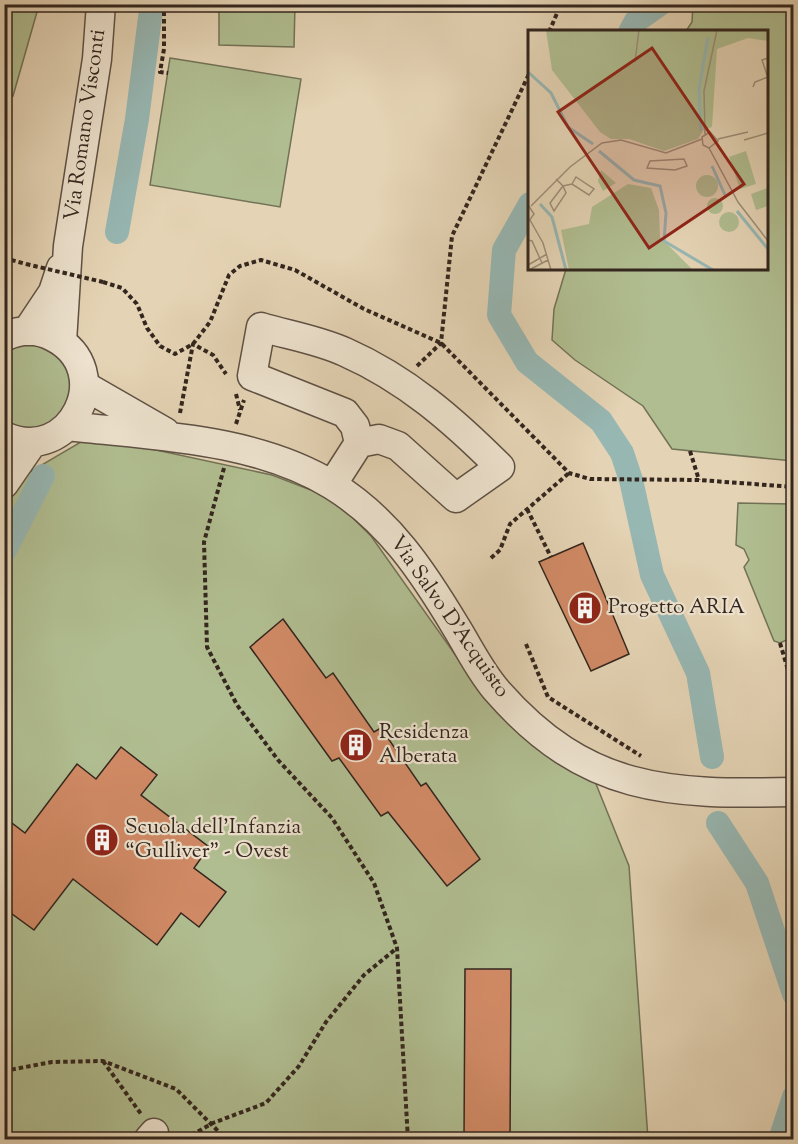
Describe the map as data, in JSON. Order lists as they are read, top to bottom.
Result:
{
  "streets": {
    "street": ["Via Romano Visconti", "Via Salvo D'Acquisto"]
  },
  "places": {
    "building": ["Progetto ARIA", "Residenza Alberata", "Scuola dell’Infanzia “Gulliver” - Ovest"]
  }
}
